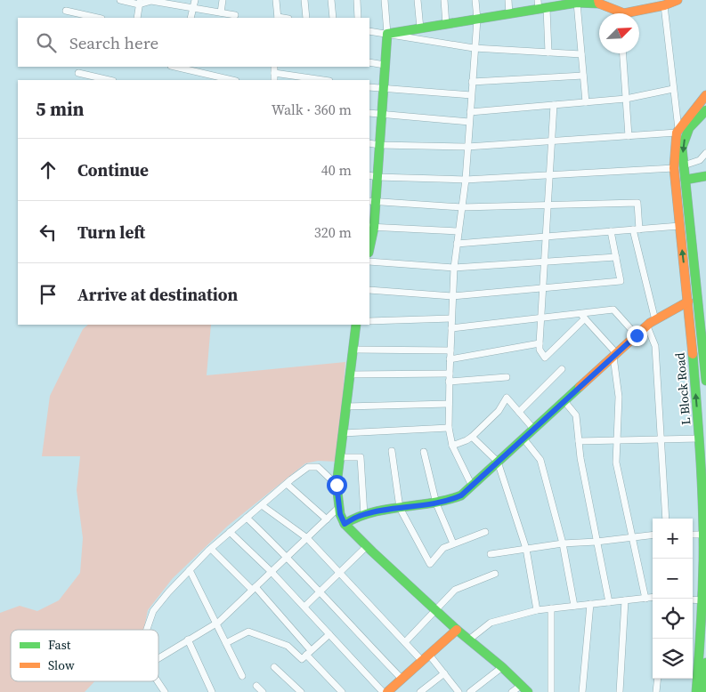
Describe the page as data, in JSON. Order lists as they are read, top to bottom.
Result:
{
  "streets": {
    "street": ["L Block Road"]
  },
  "legend": ["Fast", "Slow"],
  "north": "top right",
  "page": {
    "search": "Search here",
    "heading": ["5 min", "Walk · 360 m"],
    "list": [
      ["Continue", "40 m"],
      ["Turn left", "320 m"],
      "Arrive at destination"
    ],
    "map_buttons": ["+", "−"]
  }
}
